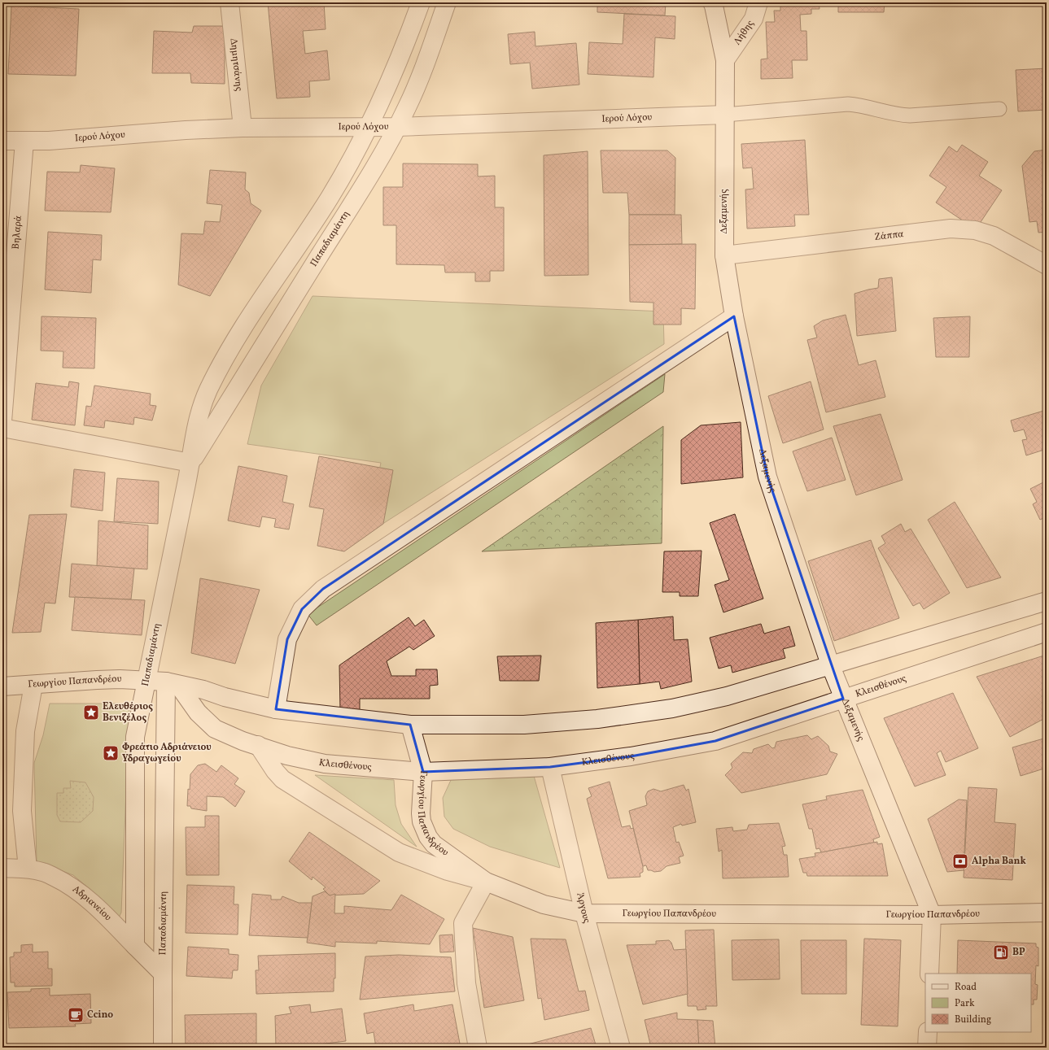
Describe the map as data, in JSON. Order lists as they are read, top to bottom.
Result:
{
  "streets": {
    "street": [
      "Λήθης",
      "Δημητσάνης",
      "Ιερού Λόχου",
      "Δεξαμενής",
      "Βηλαρά",
      "Ζάππα",
      "Παπαδιαμάντη",
      "Γεωργίου Παπανδρέου",
      "Κλεισθένους",
      "Αδριανείου",
      "Άργους"
    ]
  },
  "crossings": [
    ["Λήθης", "Δεξαμενής"],
    ["Δημητσάνης", "Ιερού Λόχου"],
    ["Ιερού Λόχου", "Δεξαμενής"],
    ["Ιερού Λόχου", "Βηλαρά"],
    ["Ιερού Λόχου", "Παπαδιαμάντη"],
    ["Δεξαμενής", "Ζάππα"],
    ["Δεξαμενής", "Γεωργίου Παπανδρέου"],
    ["Δεξαμενής", "Κλεισθένους"],
    ["Παπαδιαμάντη", "Γεωργίου Παπανδρέου"],
    ["Παπαδιαμάντη", "Κλεισθένους"],
    ["Παπαδιαμάντη", "Αδριανείου"],
    ["Γεωργίου Παπανδρέου", "Κλεισθένους"],
    ["Γεωργίου Παπανδρέου", "Άργους"],
    ["Κλεισθένους", "Άργους"]
  ],
  "places": {
    "place": ["Ελευθέριος Βενιζέλος", "Φρεάτιο Αδριάνειου Υδραγωγείου"],
    "bank": ["Alpha Bank"],
    "fuel station": ["BP"],
    "cafe": ["Ccino"]
  },
  "legend": ["Road", "Park", "Building"]
}
